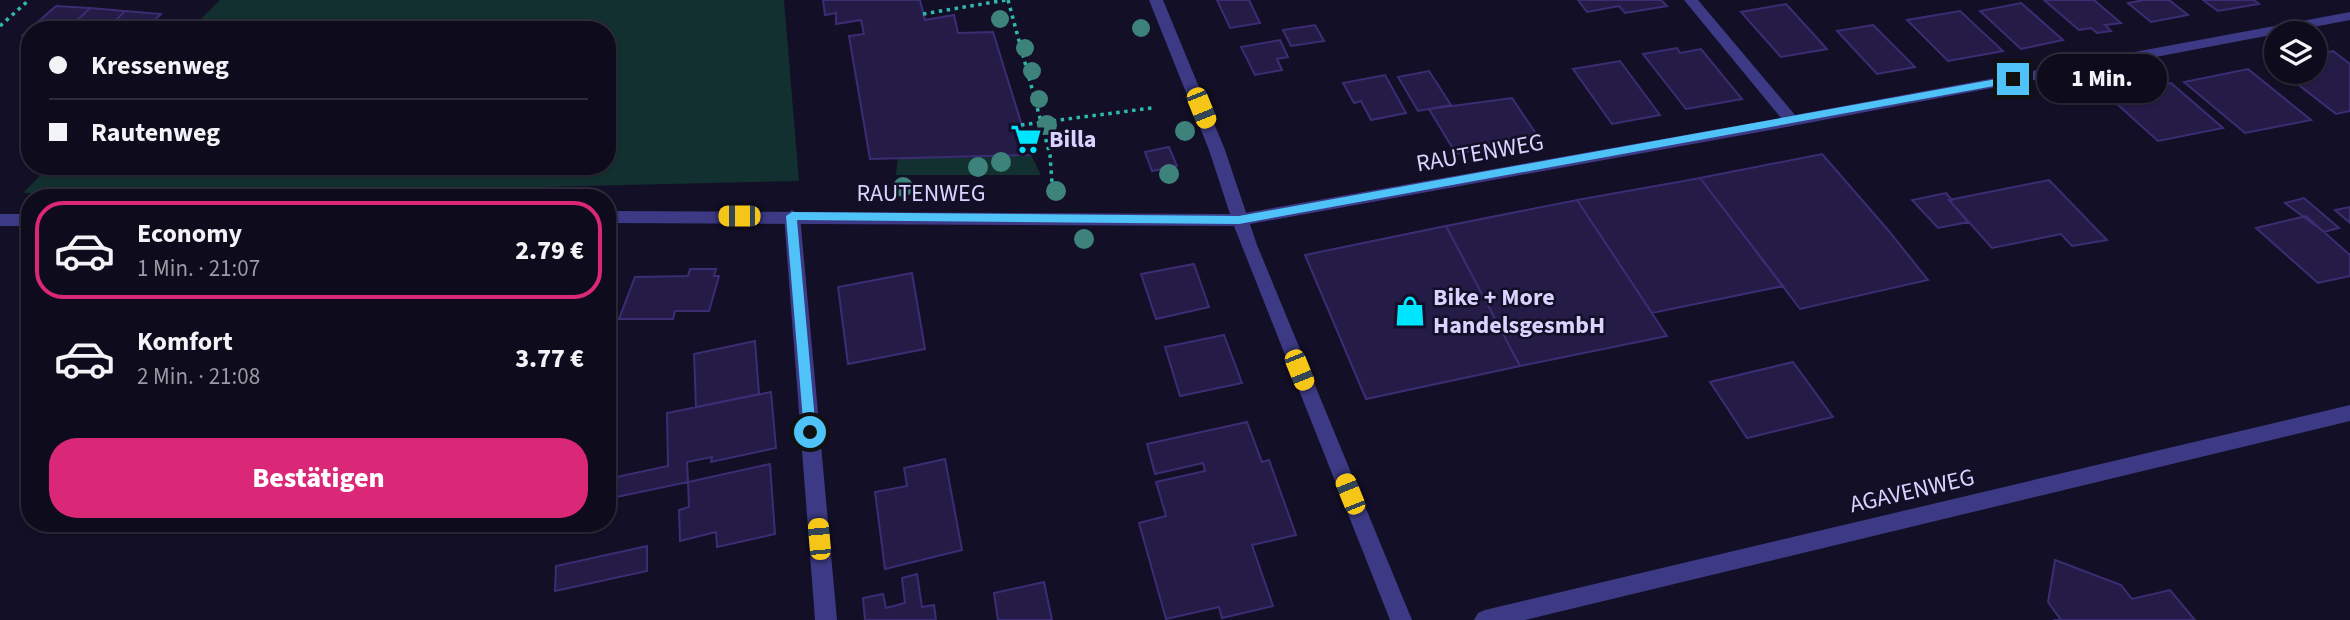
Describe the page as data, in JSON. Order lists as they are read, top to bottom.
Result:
{
  "streets": {
    "street": ["RAUTENWEG", "AGAVENWEG"]
  },
  "places": {
    "supermarket": ["Billa"],
    "shop": ["Bike + More HandelsgesmbH"]
  },
  "page": {
    "banner": ["Kressenweg", "Rautenweg"],
    "bubble": "1 Min.",
    "list": [
      {
        "name": "Economy",
        "note": "1 Min. · 21:07",
        "value": "2.79 €"
      },
      {
        "name": "Komfort",
        "note": "2 Min. · 21:08",
        "value": "3.77 €"
      }
    ],
    "buttons": "Bestätigen"
  }
}
